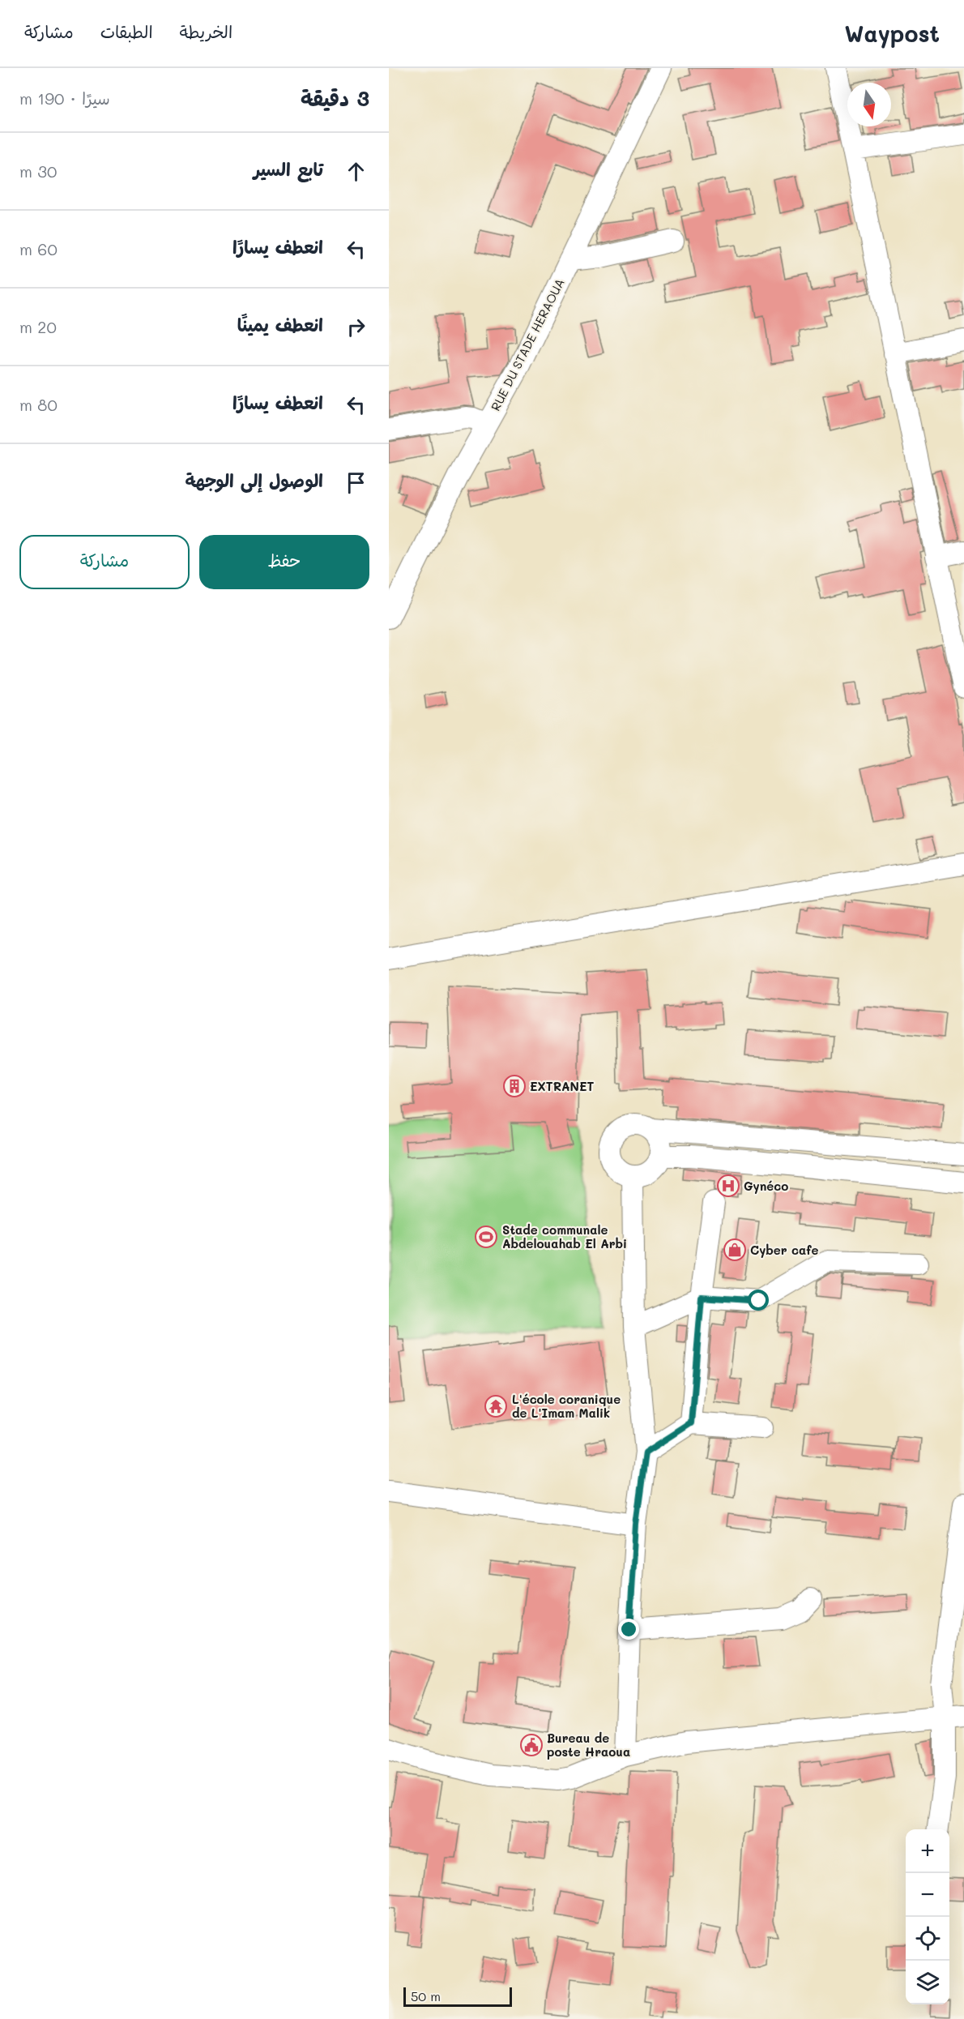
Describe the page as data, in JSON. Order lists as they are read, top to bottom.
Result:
{
  "streets": {
    "street": ["RUE DU STADE HERAOUA"]
  },
  "places": {
    "building": ["EXTRANET"],
    "hospital": ["Gynéco"],
    "sports": ["Stade communale Abdelouahab El Arbi"],
    "shop": ["Cyber cafe"],
    "temple": ["L'école coranique de L'Imam Malik"],
    "public building": ["Bureau de poste Hraoua"]
  },
  "scale_bar": "50 m",
  "north": "bottom",
  "page": {
    "header": "Waypost",
    "nav": ["الخريطة", "الطبقات", "مشاركة"],
    "heading": ["3 دقيقة", "سيرًا · 190 m"],
    "list": [
      ["تابع السير", "30 m"],
      ["انعطف يسارًا", "60 m"],
      ["انعطف يمينًا", "20 m"],
      ["انعطف يسارًا", "80 m"],
      "الوصول إلى الوجهة"
    ],
    "buttons": ["حفظ", "مشاركة"],
    "map_buttons": ["+", "−"],
    "scale": "50 m"
  }
}
